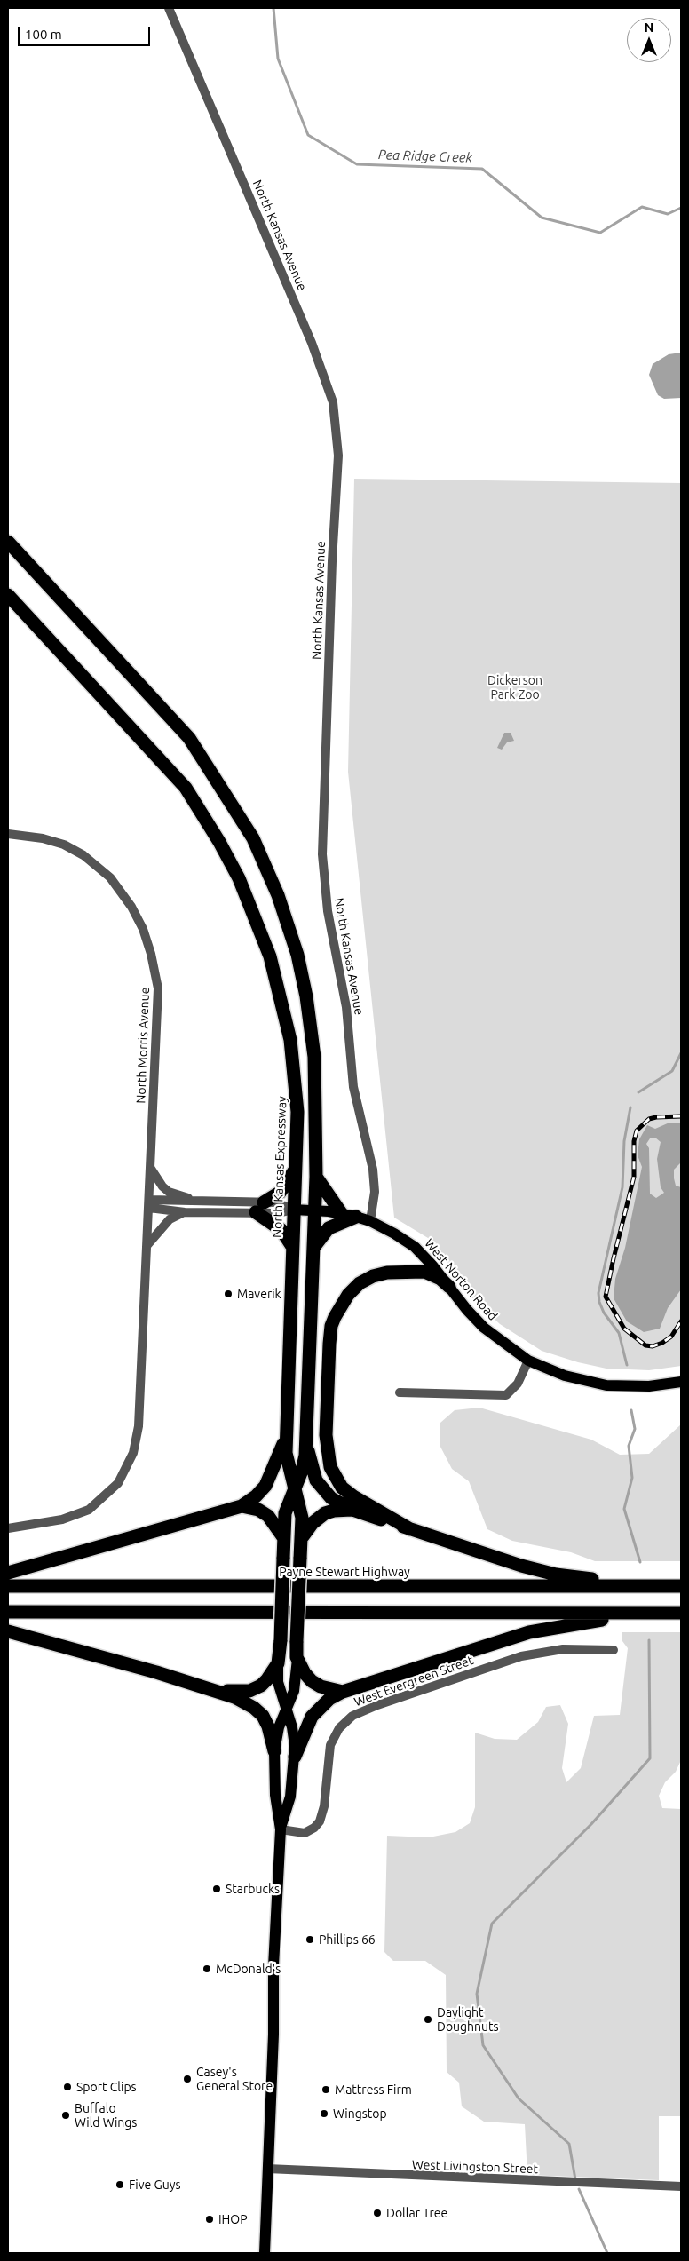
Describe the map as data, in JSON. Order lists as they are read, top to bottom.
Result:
{
  "streets": {
    "highway": ["North Kansas Expressway", "Payne Stewart Highway"],
    "main road": ["West Norton Road"],
    "street": [
      "North Kansas Avenue",
      "North Morris Avenue",
      "West Evergreen Street",
      "West Livingston Street"
    ]
  },
  "crossings": [
    ["North Kansas Avenue", "West Norton Road"],
    ["North Morris Avenue", "West Norton Road"],
    ["North Kansas Expressway", "West Norton Road"],
    ["North Kansas Expressway", "West Evergreen Street"],
    ["North Kansas Expressway", "West Livingston Street"]
  ],
  "water": ["Pea Ridge Creek"],
  "parks": ["Dickerson Park Zoo"],
  "places": [
    "Maverik",
    "Starbucks",
    "Phillips 66",
    "McDonald's",
    "Daylight Doughnuts",
    "Casey's General Store",
    "Sport Clips",
    "Mattress Firm",
    "Wingstop",
    "Buffalo Wild Wings",
    "Five Guys",
    "Dollar Tree",
    "IHOP"
  ],
  "scale_bar": "100 m",
  "north": "top"
}
